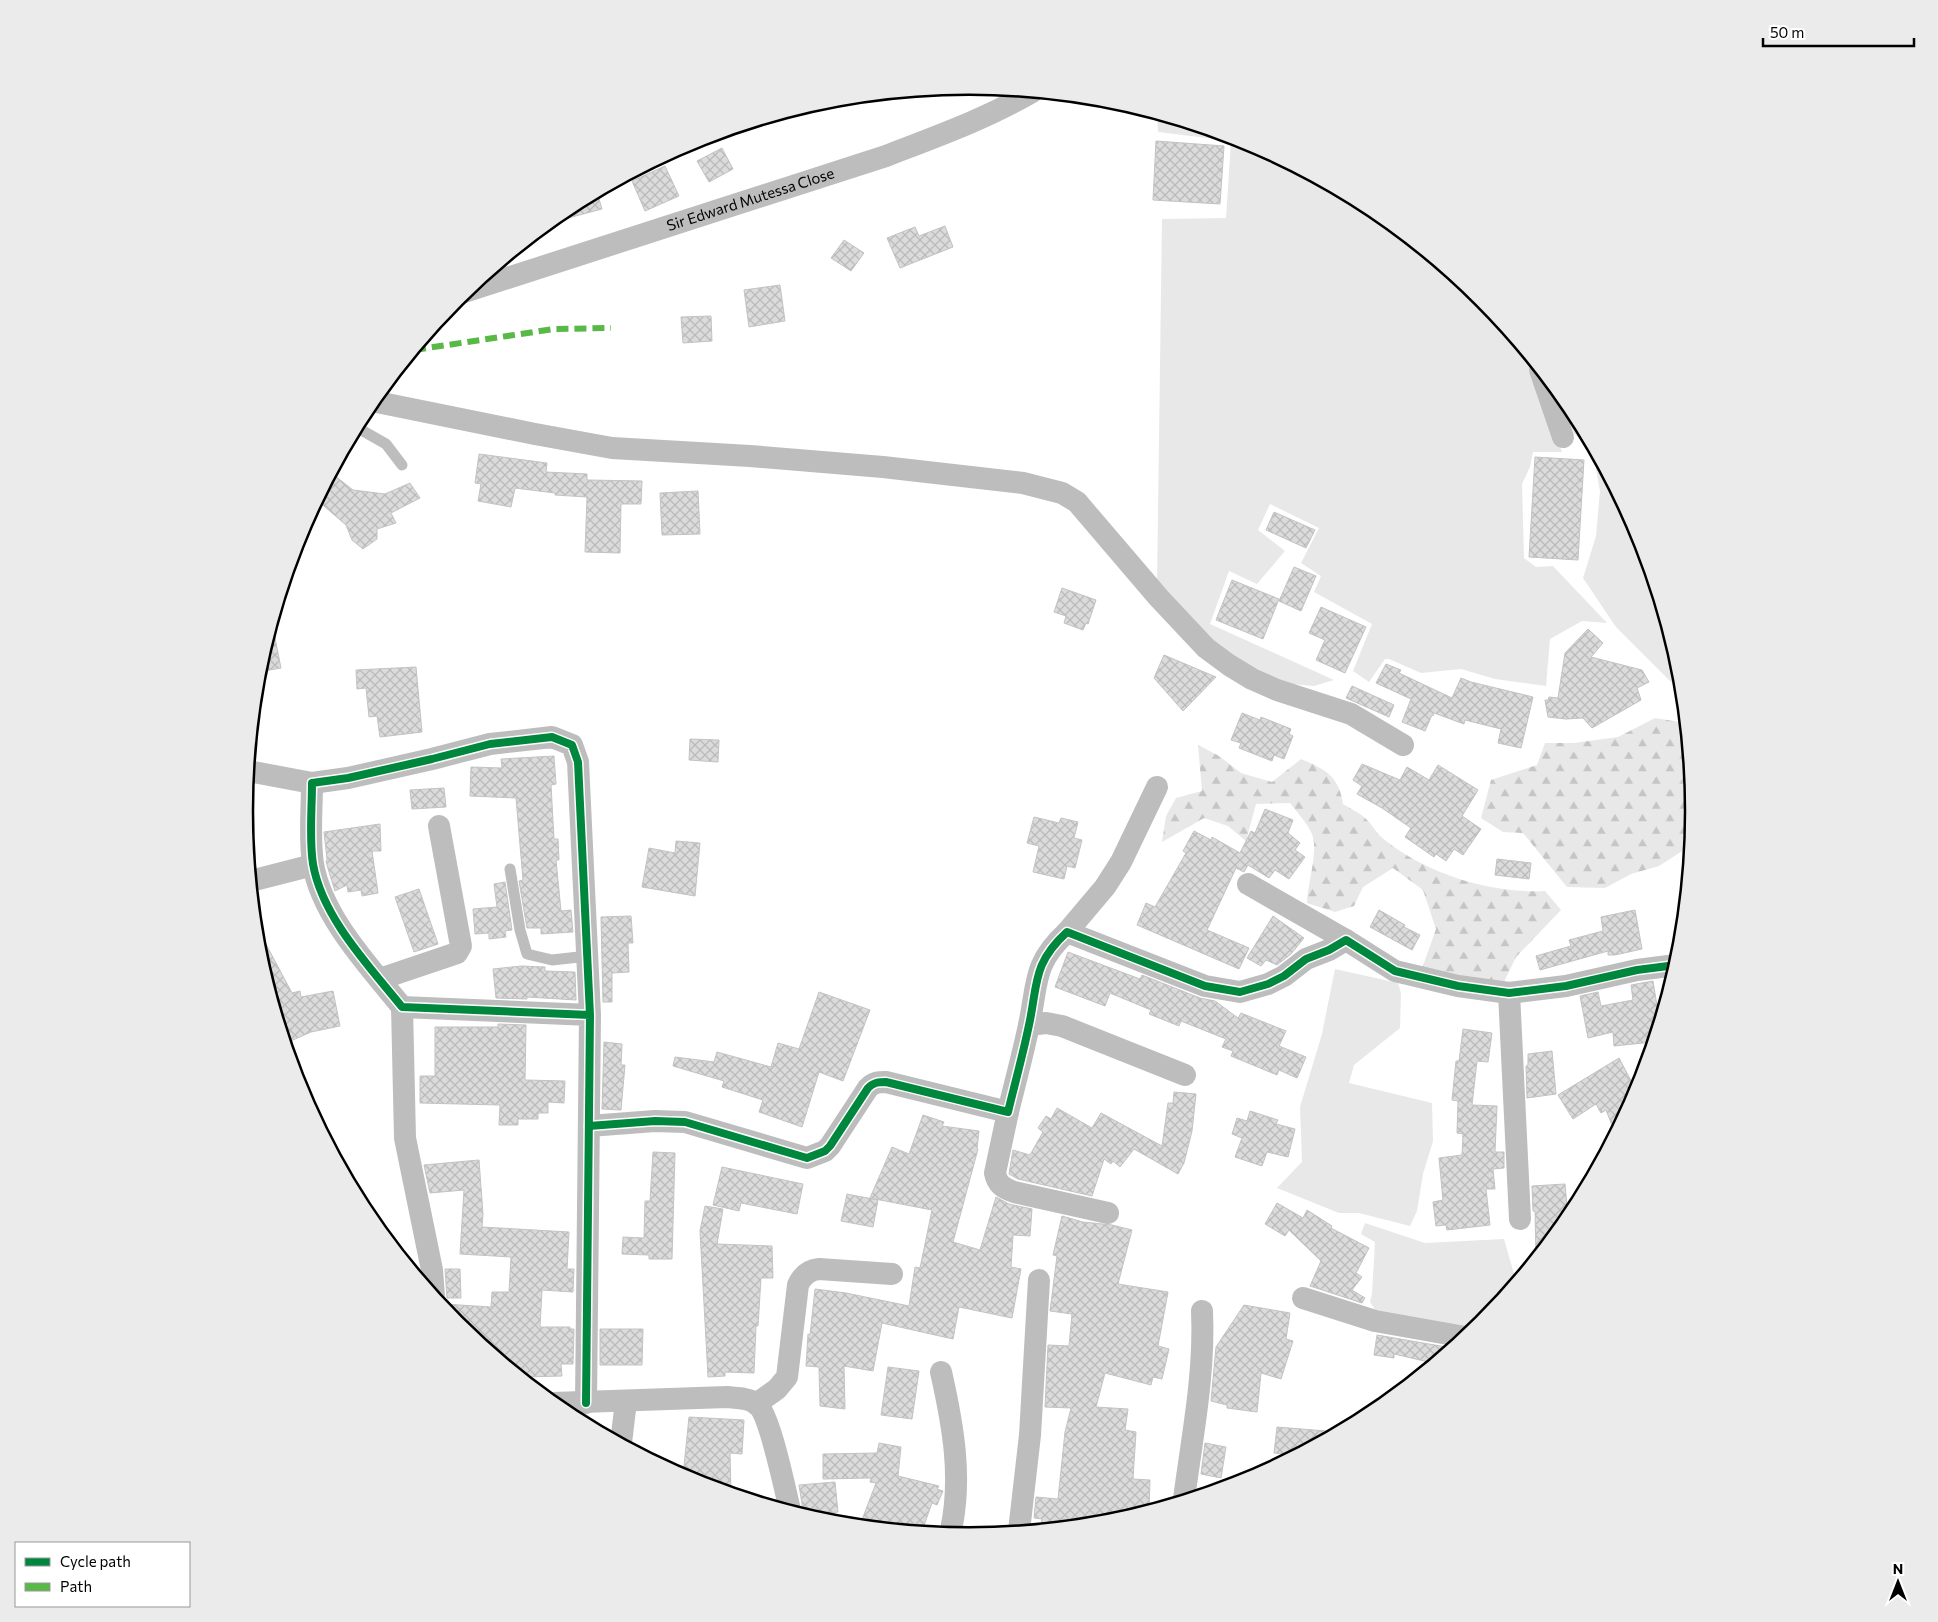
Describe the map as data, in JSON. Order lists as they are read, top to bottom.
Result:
{
  "streets": {
    "street": ["Sir Edward Mutessa Close"]
  },
  "legend": ["Cycle path", "Path"],
  "scale_bar": "50 m",
  "north": "top"
}
